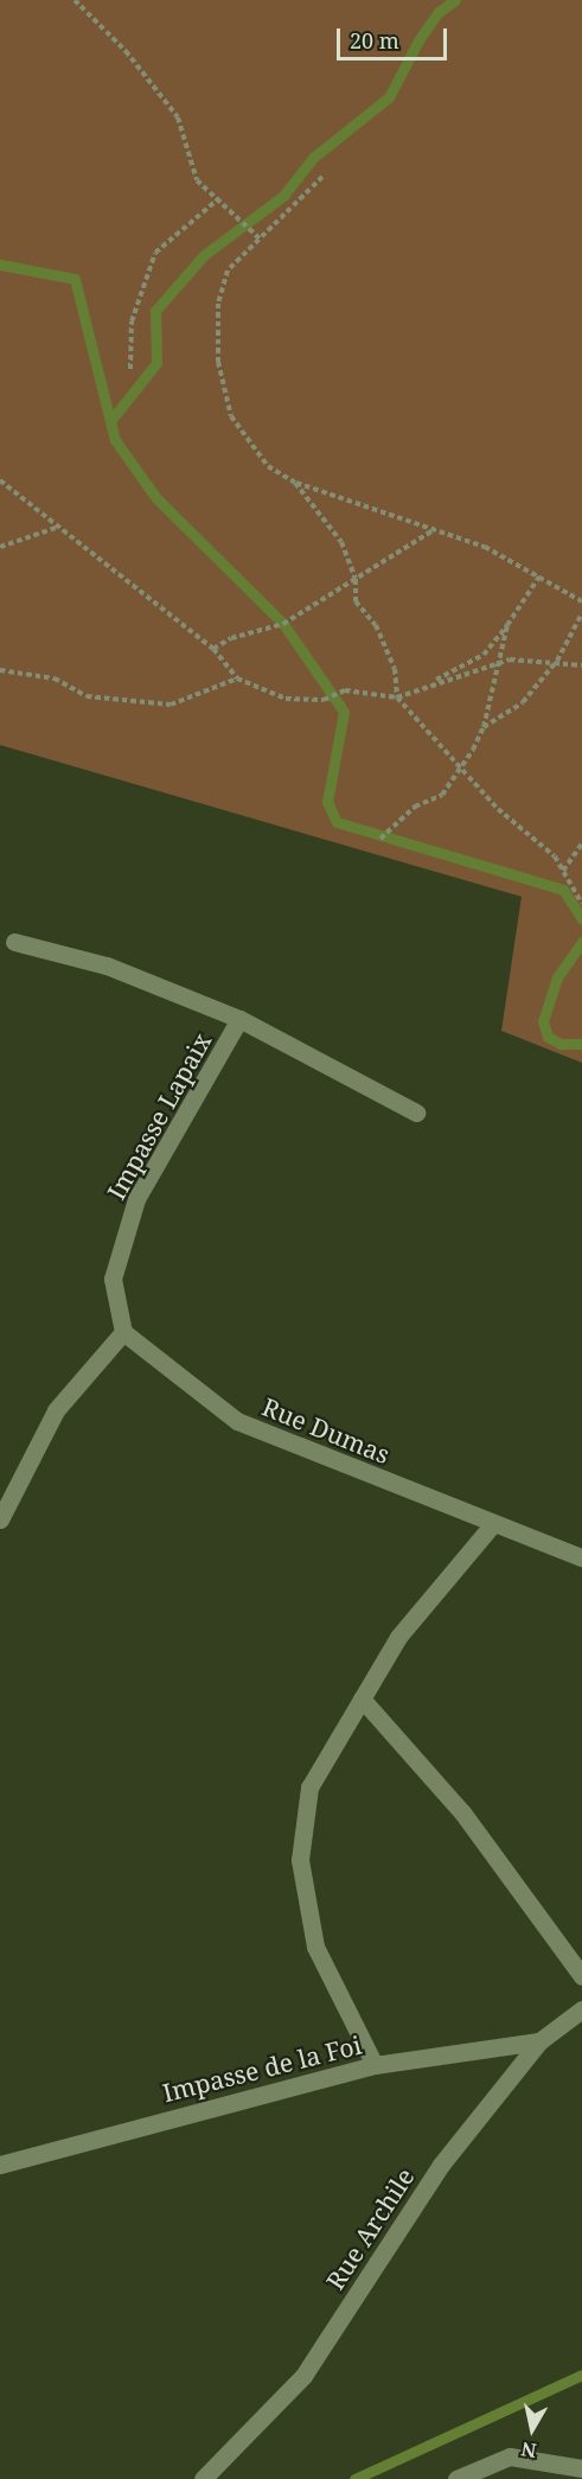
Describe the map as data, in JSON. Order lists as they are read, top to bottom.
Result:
{
  "streets": {
    "street": [
      "Impasse Lapaix",
      "Rue Dumas",
      "Impasse de la Foi",
      "Rue Archile"
    ]
  },
  "crossings": [
    ["Impasse Lapaix", "Rue Dumas"],
    ["Impasse de la Foi", "Rue Archile"]
  ],
  "scale_bar": "20 m",
  "north": "bottom"
}
